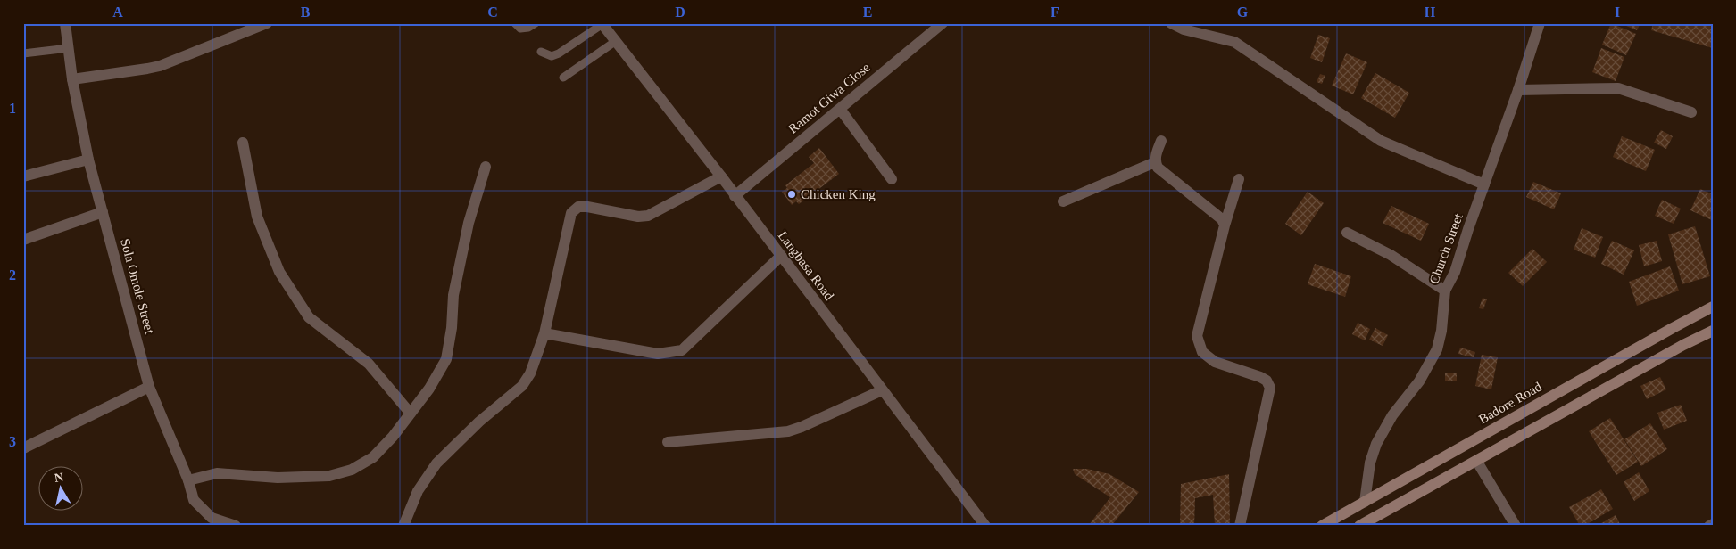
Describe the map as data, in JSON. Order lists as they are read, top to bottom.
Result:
{
  "streets": {
    "main road": ["Badore Road"],
    "street": [
      "Ramot Giwa Close",
      "Church Street",
      "Langbasa Road",
      "Sola Omole Street"
    ]
  },
  "crossings": [
    ["Ramot Giwa Close", "Langbasa Road"],
    ["Church Street", "Badore Road"]
  ],
  "places": ["Chicken King"],
  "north": "top",
  "grid": {
    "columns": [
      "A",
      "B",
      "C",
      "D",
      "E",
      "F",
      "G",
      "H",
      "I"
    ],
    "rows": ["1", "2", "3"]
  }
}
